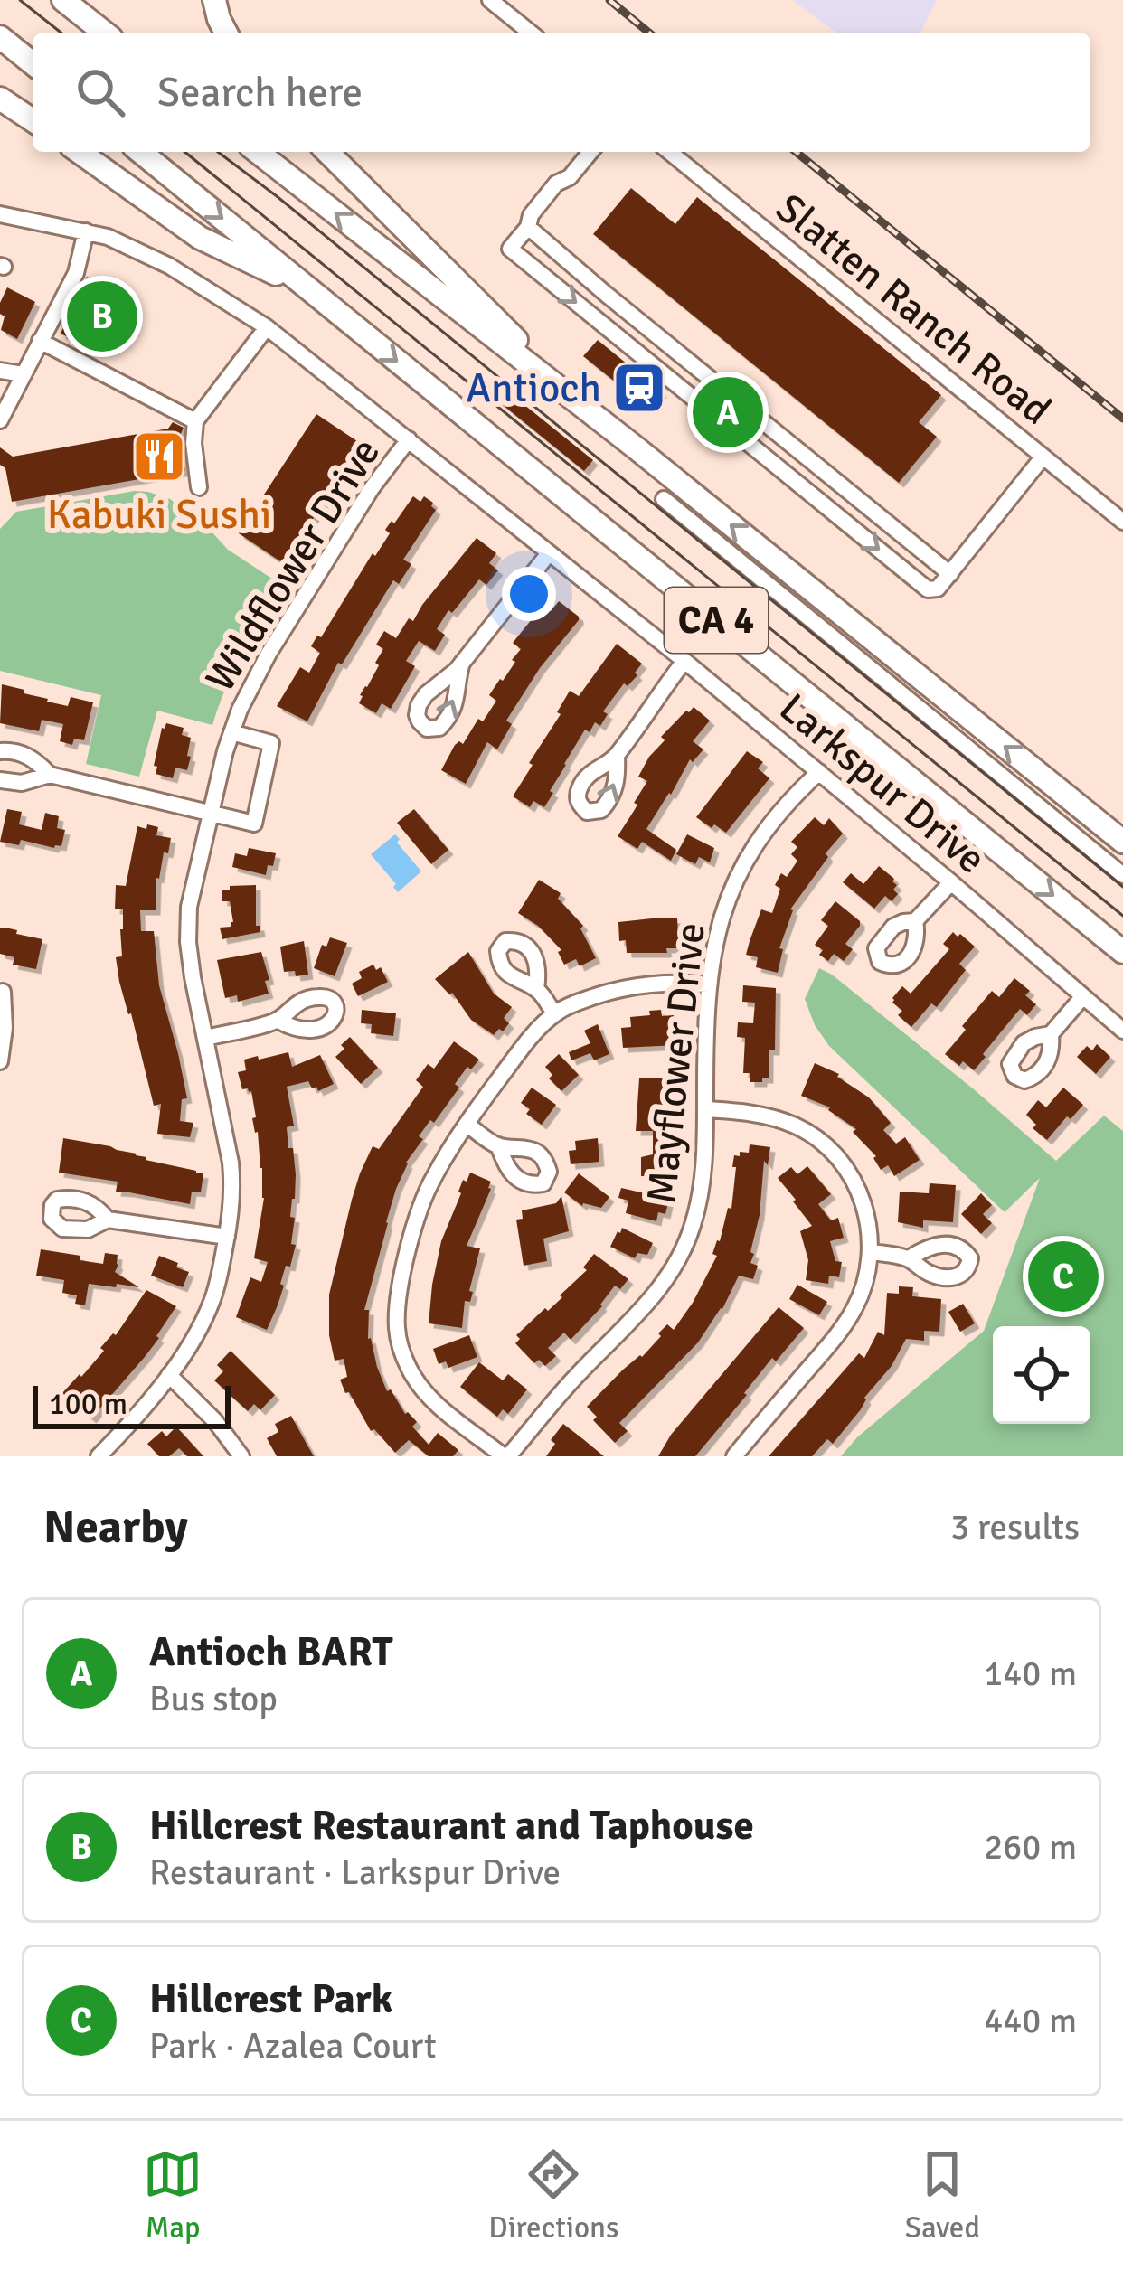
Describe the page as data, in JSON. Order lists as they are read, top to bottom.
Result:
{
  "streets": {
    "highway": ["CA 4"],
    "street": [
      "Slatten Ranch Road",
      "Wildflower Drive",
      "Larkspur Drive",
      "Mayflower Drive"
    ]
  },
  "crossings": [
    ["Wildflower Drive", "Larkspur Drive"],
    ["Larkspur Drive", "Mayflower Drive"]
  ],
  "places": {
    "station": ["Antioch"],
    "restaurant": ["Kabuki Sushi"]
  },
  "scale_bar": "100 m",
  "page": {
    "search": "Search here",
    "pins": ["B", "A", "C"],
    "scale": "100 m",
    "heading": ["Nearby", "3 results"],
    "list": [
      {
        "mark": "A",
        "name": "Antioch BART",
        "note": "Bus stop",
        "value": "140 m"
      },
      {
        "mark": "B",
        "name": "Hillcrest Restaurant and Taphouse",
        "note": "Restaurant · Larkspur Drive",
        "value": "260 m"
      },
      {
        "mark": "C",
        "name": "Hillcrest Park",
        "note": "Park · Azalea Court",
        "value": "440 m"
      }
    ],
    "nav": ["Map", "Directions", "Saved"]
  }
}
